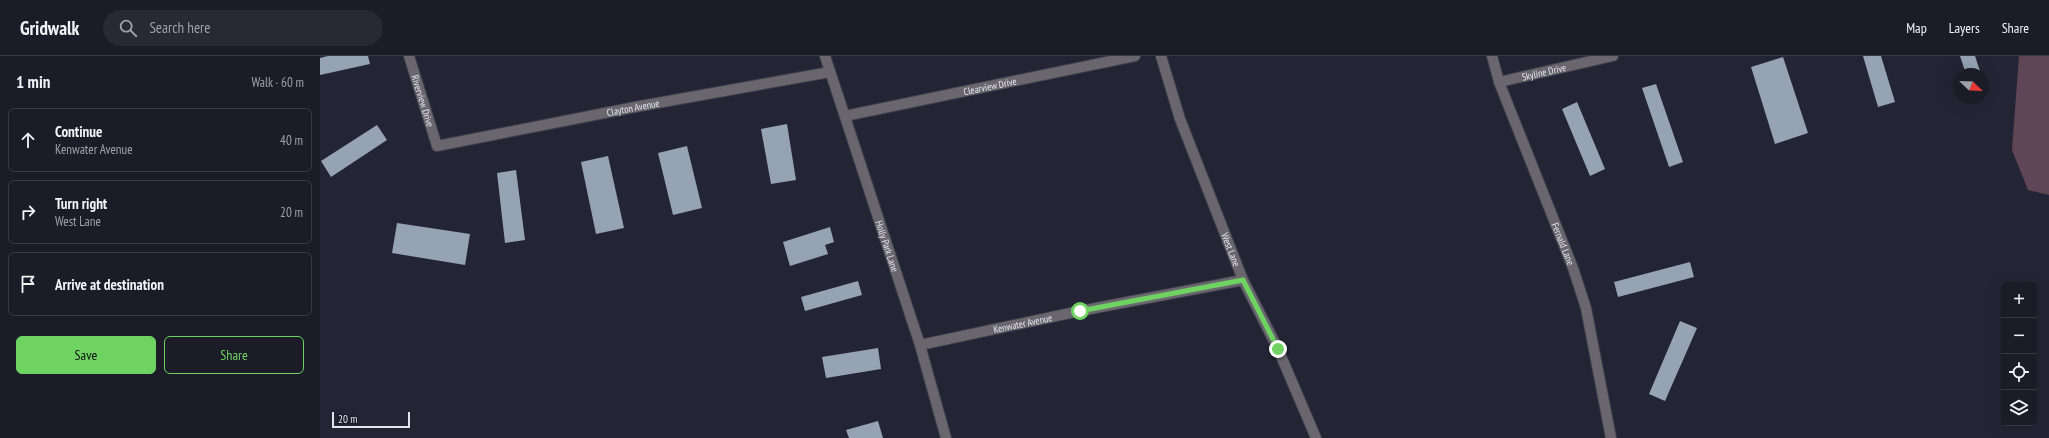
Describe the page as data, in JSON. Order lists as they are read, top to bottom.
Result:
{
  "streets": {
    "street": [
      "Skyline Drive",
      "Clearview Drive",
      "Riverview Drive",
      "Clayton Avenue",
      "Fernald Lane",
      "Holly Park Lane",
      "West Lane",
      "Kenwater Avenue"
    ]
  },
  "crossings": [
    ["Skyline Drive", "Fernald Lane"],
    ["Clearview Drive", "Holly Park Lane"],
    ["Riverview Drive", "Clayton Avenue"],
    ["Clayton Avenue", "Holly Park Lane"],
    ["Holly Park Lane", "Kenwater Avenue"],
    ["West Lane", "Kenwater Avenue"]
  ],
  "scale_bar": "20 m",
  "north": "bottom right",
  "page": {
    "header": "Gridwalk",
    "search": "Search here",
    "nav": ["Map", "Layers", "Share"],
    "heading": ["1 min", "Walk · 60 m"],
    "list": [
      ["Continue", "Kenwater Avenue", "40 m"],
      ["Turn right", "West Lane", "20 m"],
      "Arrive at destination"
    ],
    "map_buttons": ["+", "−"],
    "buttons": ["Save", "Share"],
    "scale": "20 m"
  }
}
